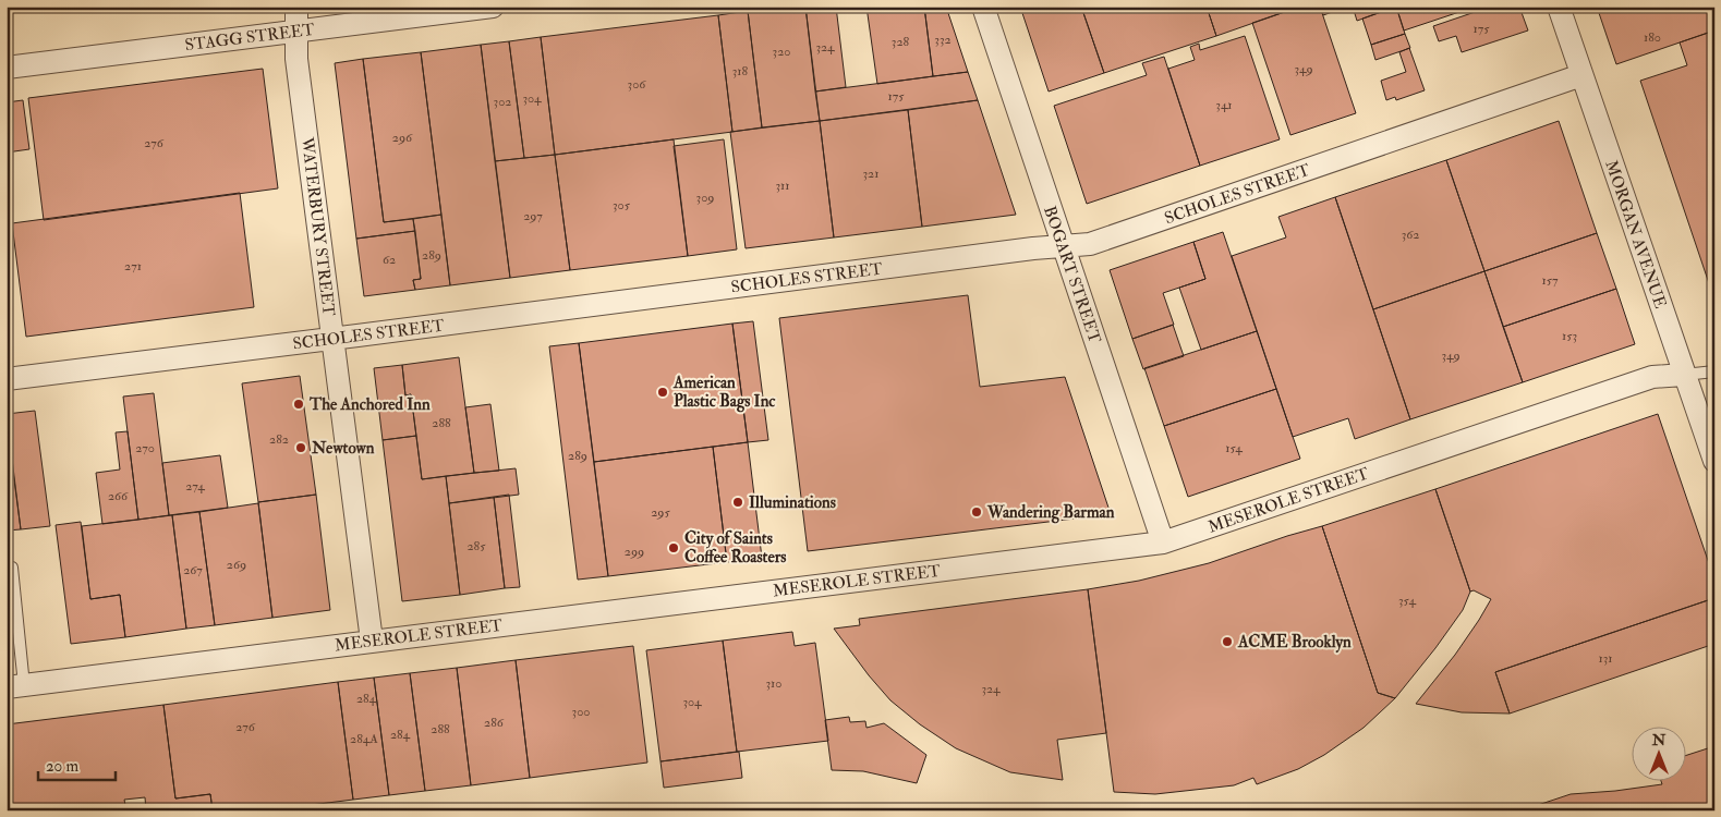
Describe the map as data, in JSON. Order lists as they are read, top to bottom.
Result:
{
  "streets": {
    "street": [
      "STAGG STREET",
      "SCHOLES STREET",
      "WATERBURY STREET",
      "MORGAN AVENUE",
      "BOGART STREET",
      "MESEROLE STREET"
    ]
  },
  "crossings": [
    ["STAGG STREET", "WATERBURY STREET"],
    ["SCHOLES STREET", "WATERBURY STREET"],
    ["SCHOLES STREET", "MORGAN AVENUE"],
    ["SCHOLES STREET", "BOGART STREET"],
    ["WATERBURY STREET", "MESEROLE STREET"],
    ["MORGAN AVENUE", "MESEROLE STREET"],
    ["BOGART STREET", "MESEROLE STREET"]
  ],
  "places": [
    "American Plastic Bags Inc",
    "The Anchored Inn",
    "Newtown",
    "Illuminations",
    "Wandering Barman",
    "City of Saints Coffee Roasters",
    "ACME Brooklyn"
  ],
  "house_numbers": [
    "175",
    "180",
    "332",
    "328",
    "324",
    "320",
    "349",
    "318",
    "306",
    "175",
    "304",
    "302",
    "341",
    "296",
    "276",
    "321",
    "311",
    "309",
    "305",
    "297",
    "362",
    "289",
    "62",
    "271",
    "157",
    "153",
    "349",
    "288",
    "282",
    "270",
    "154",
    "289",
    "274",
    "266",
    "295",
    "285",
    "299",
    "269",
    "267",
    "354",
    "131",
    "310",
    "324",
    "284",
    "304",
    "300",
    "286",
    "276",
    "288",
    "284",
    "284A"
  ],
  "scale_bar": "20 m",
  "north": "top"
}
